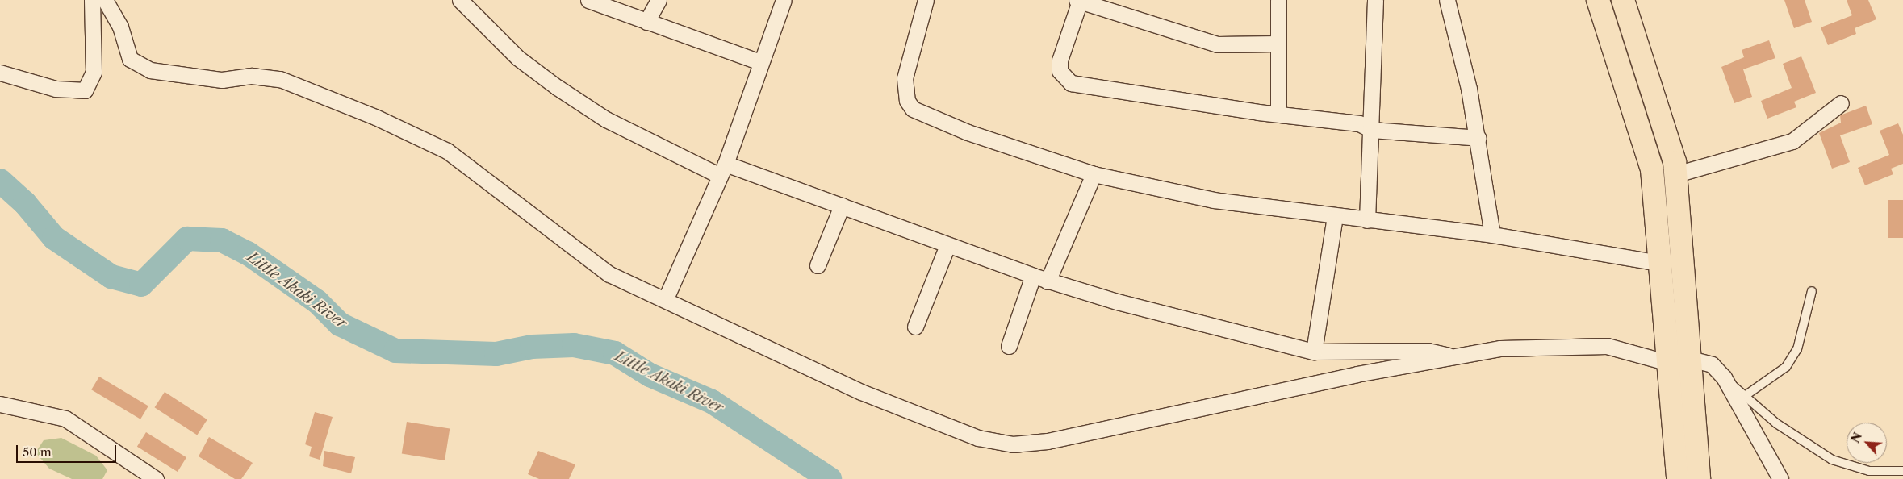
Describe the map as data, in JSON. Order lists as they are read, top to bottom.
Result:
{
  "water": ["Little Akaki River"],
  "scale_bar": "50 m",
  "north": "top left"
}
